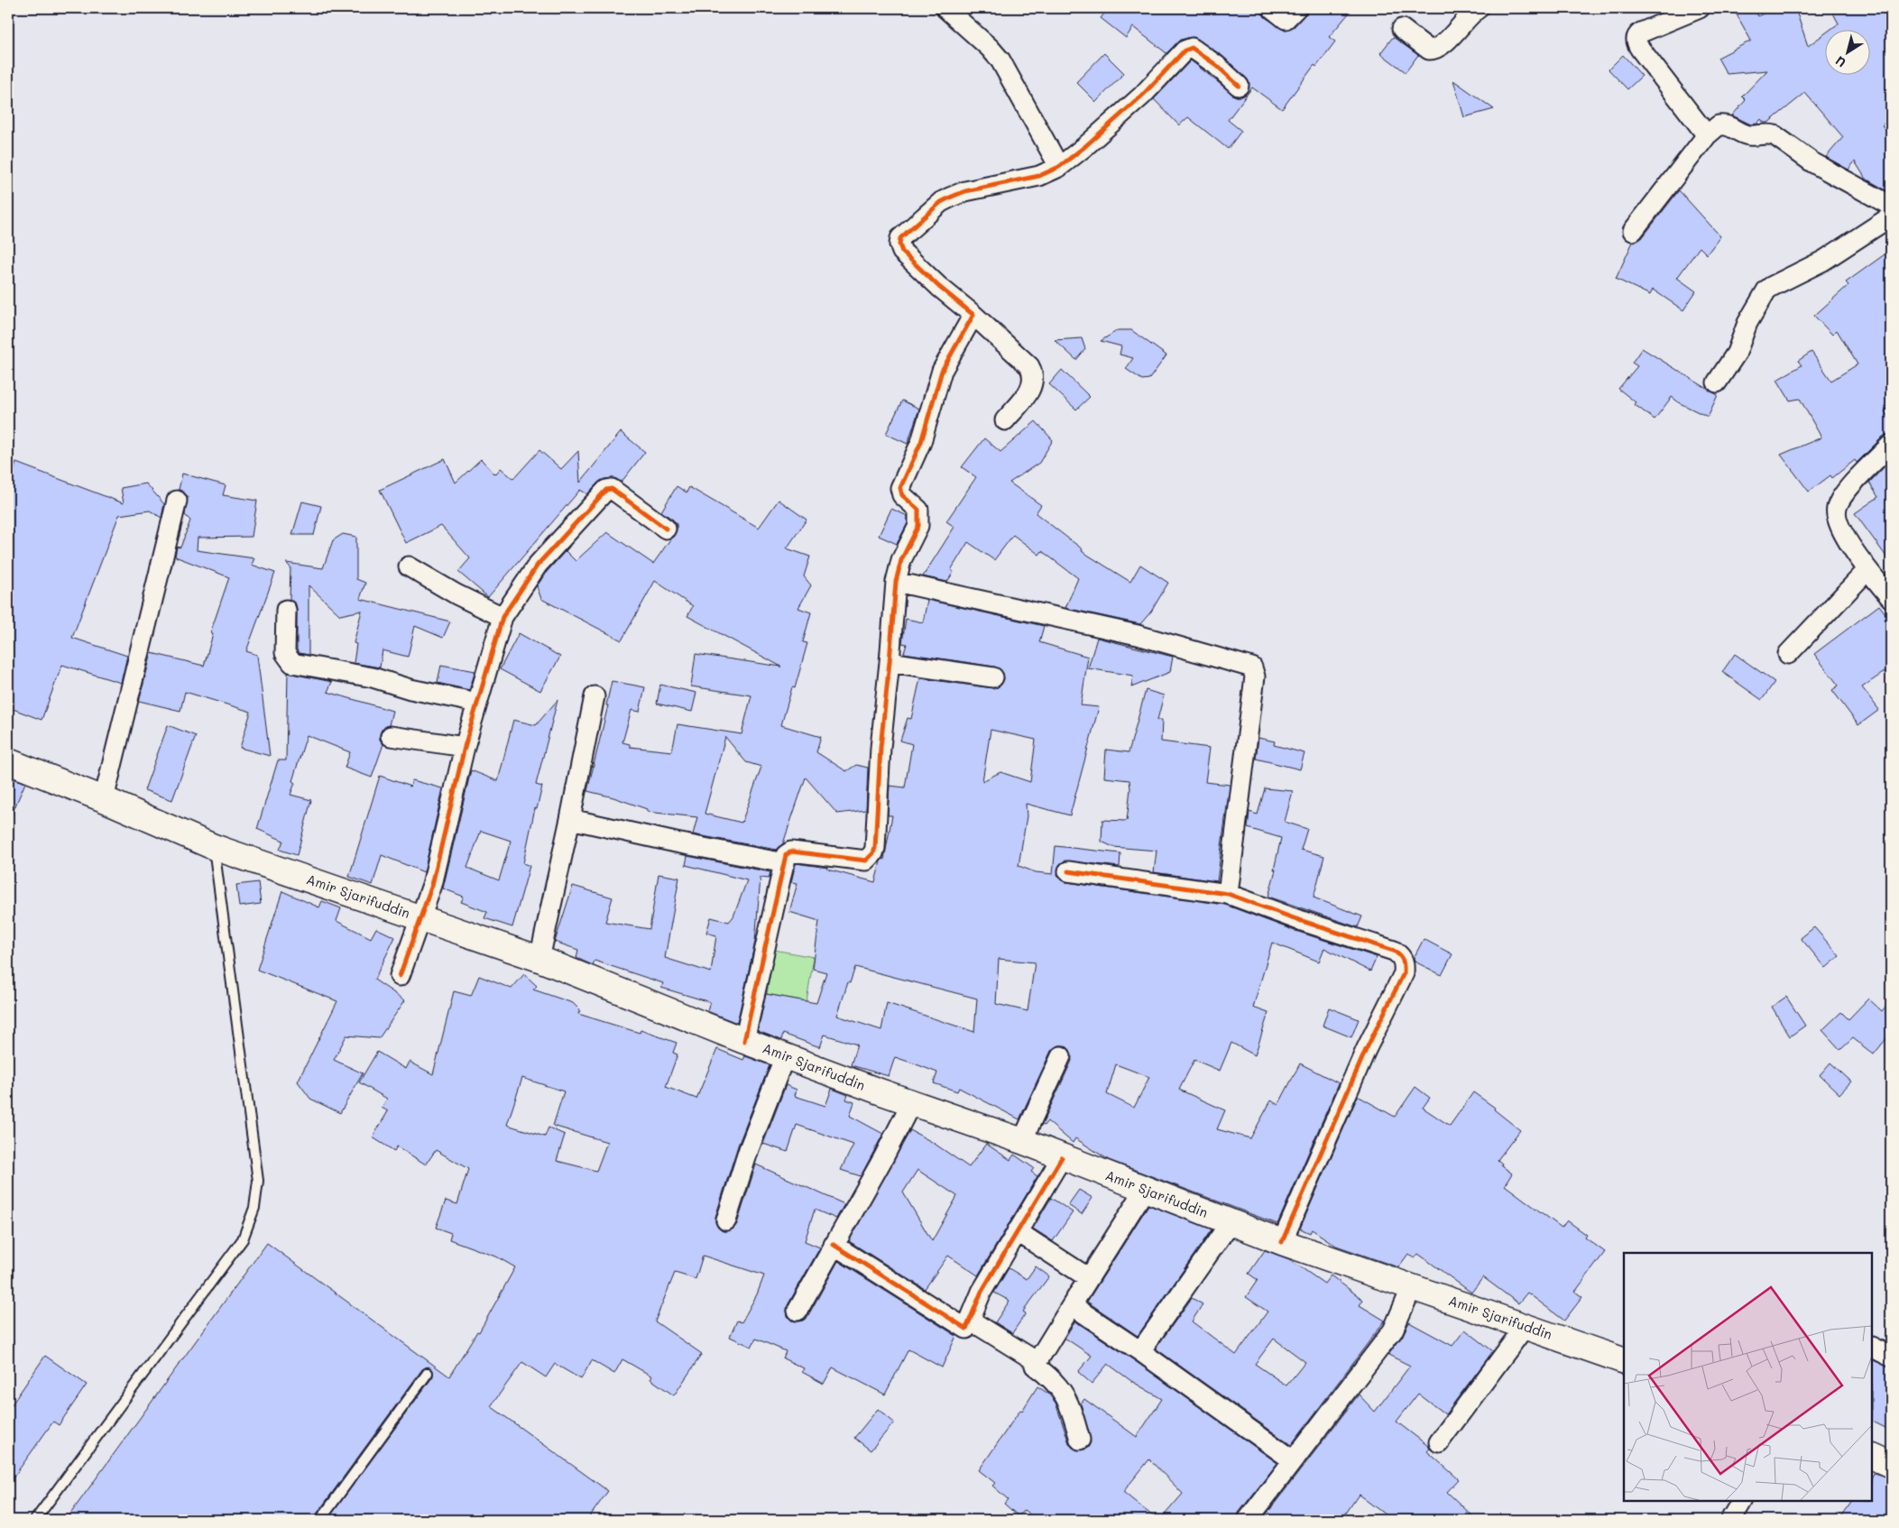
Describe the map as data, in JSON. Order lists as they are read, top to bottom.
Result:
{
  "streets": {
    "main road": ["Amir Sjarifuddin"]
  },
  "north": "bottom left"
}
